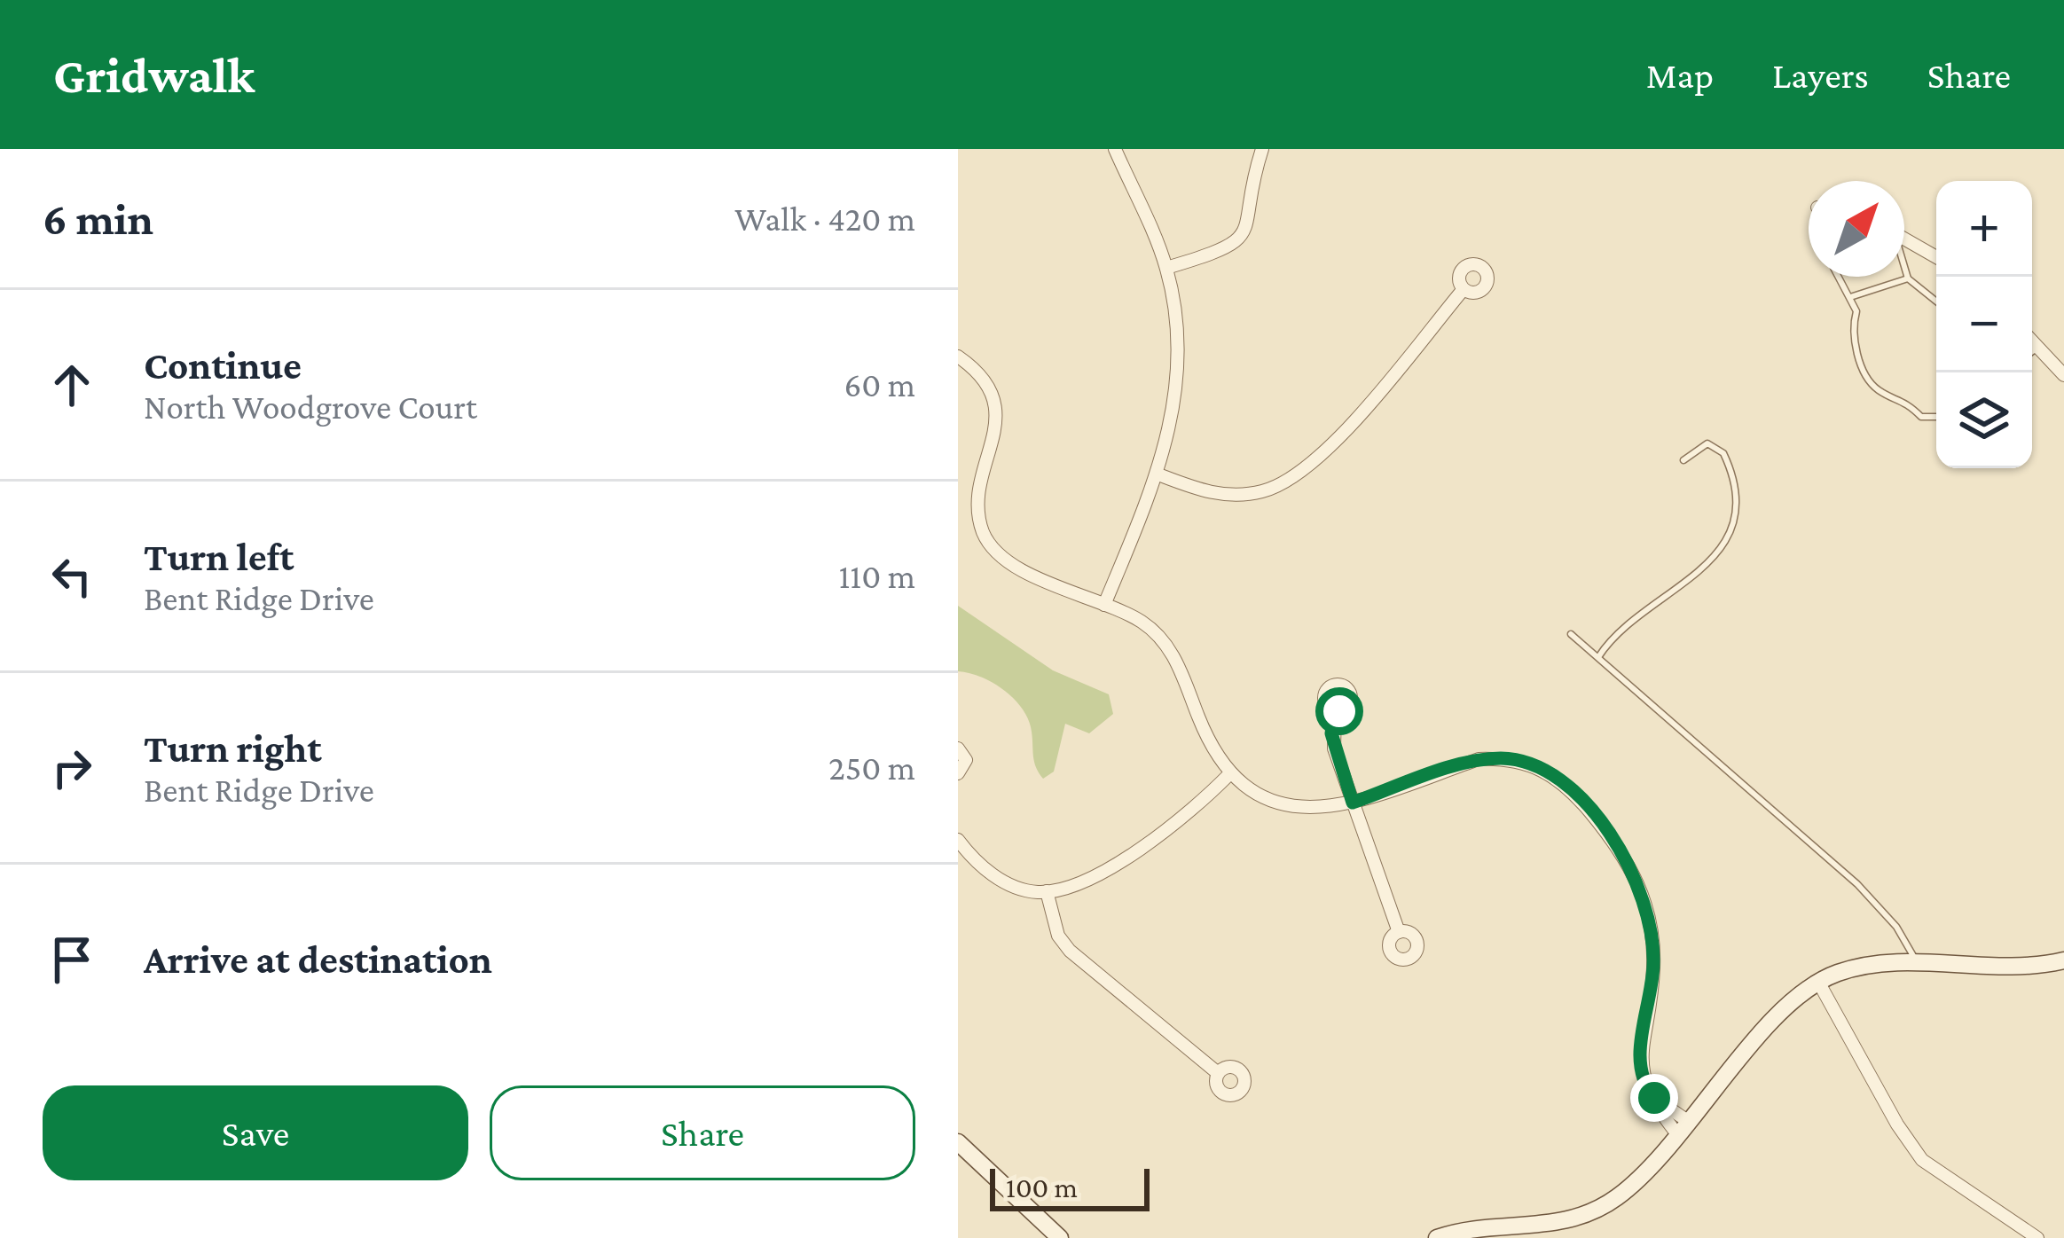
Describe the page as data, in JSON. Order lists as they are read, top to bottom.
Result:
{
  "scale_bar": "100 m",
  "north": "top right",
  "page": {
    "header": "Gridwalk",
    "nav": ["Map", "Layers", "Share"],
    "heading": ["6 min", "Walk · 420 m"],
    "map_buttons": ["+", "−"],
    "list": [
      ["Continue", "North Woodgrove Court", "60 m"],
      ["Turn left", "Bent Ridge Drive", "110 m"],
      ["Turn right", "Bent Ridge Drive", "250 m"],
      "Arrive at destination"
    ],
    "buttons": ["Save", "Share"],
    "scale": "100 m"
  }
}
